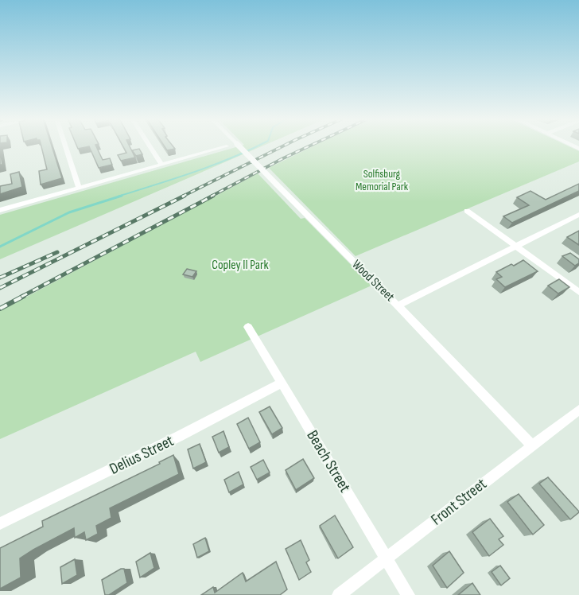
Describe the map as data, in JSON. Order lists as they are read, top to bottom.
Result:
{
  "streets": {
    "street": [
      "Wood Street",
      "Delius Street",
      "Beach Street",
      "Front Street"
    ]
  },
  "crossings": [
    ["Wood Street", "Front Street"],
    ["Delius Street", "Beach Street"],
    ["Beach Street", "Front Street"]
  ],
  "parks": ["Solfisburg Memorial Park", "Copley II Park"]
}
